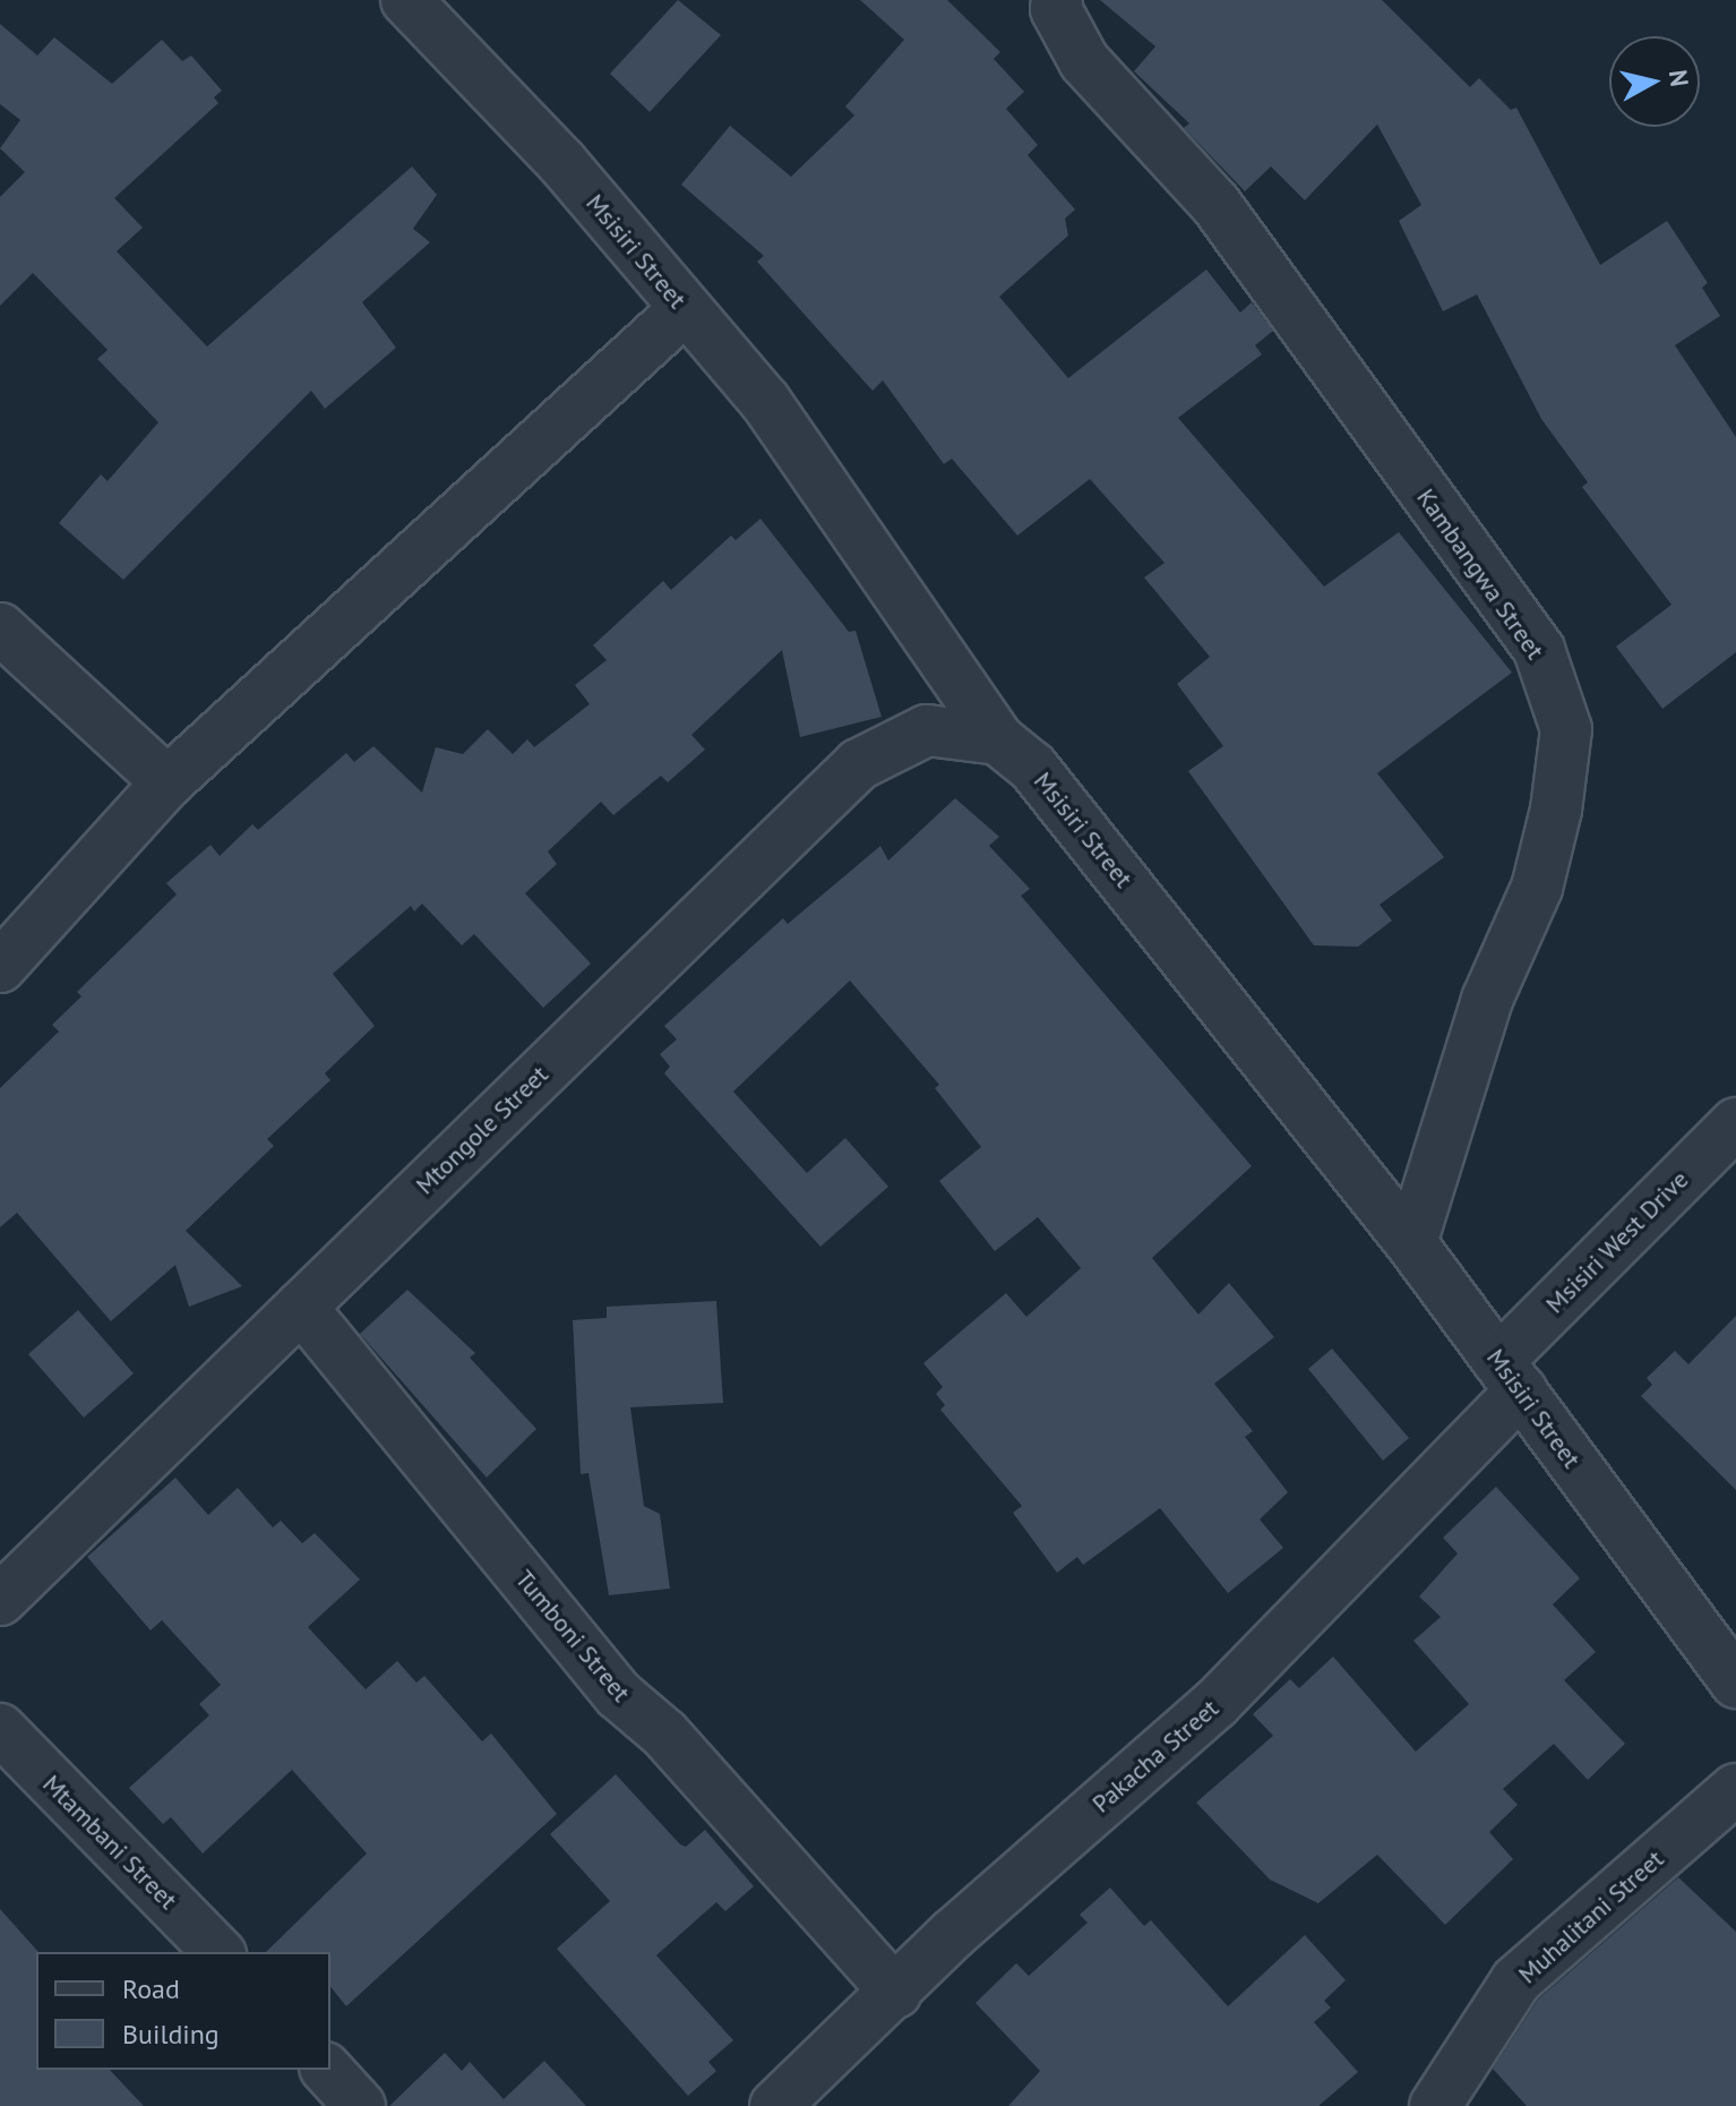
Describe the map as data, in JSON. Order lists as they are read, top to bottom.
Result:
{
  "streets": {
    "street": [
      "Msisiri Street",
      "Kambangwa Street",
      "Mtongole Street",
      "Msisiri West Drive",
      "Tumboni Street",
      "Pakacha Street",
      "Mtambani Street",
      "Muhalitani Street"
    ]
  },
  "crossings": [
    ["Msisiri Street", "Kambangwa Street"],
    ["Msisiri Street", "Mtongole Street"],
    ["Msisiri Street", "Msisiri West Drive"],
    ["Msisiri Street", "Pakacha Street"],
    ["Mtongole Street", "Tumboni Street"],
    ["Msisiri West Drive", "Pakacha Street"],
    ["Tumboni Street", "Pakacha Street"]
  ],
  "legend": ["Road", "Building"],
  "north": "right"
}
